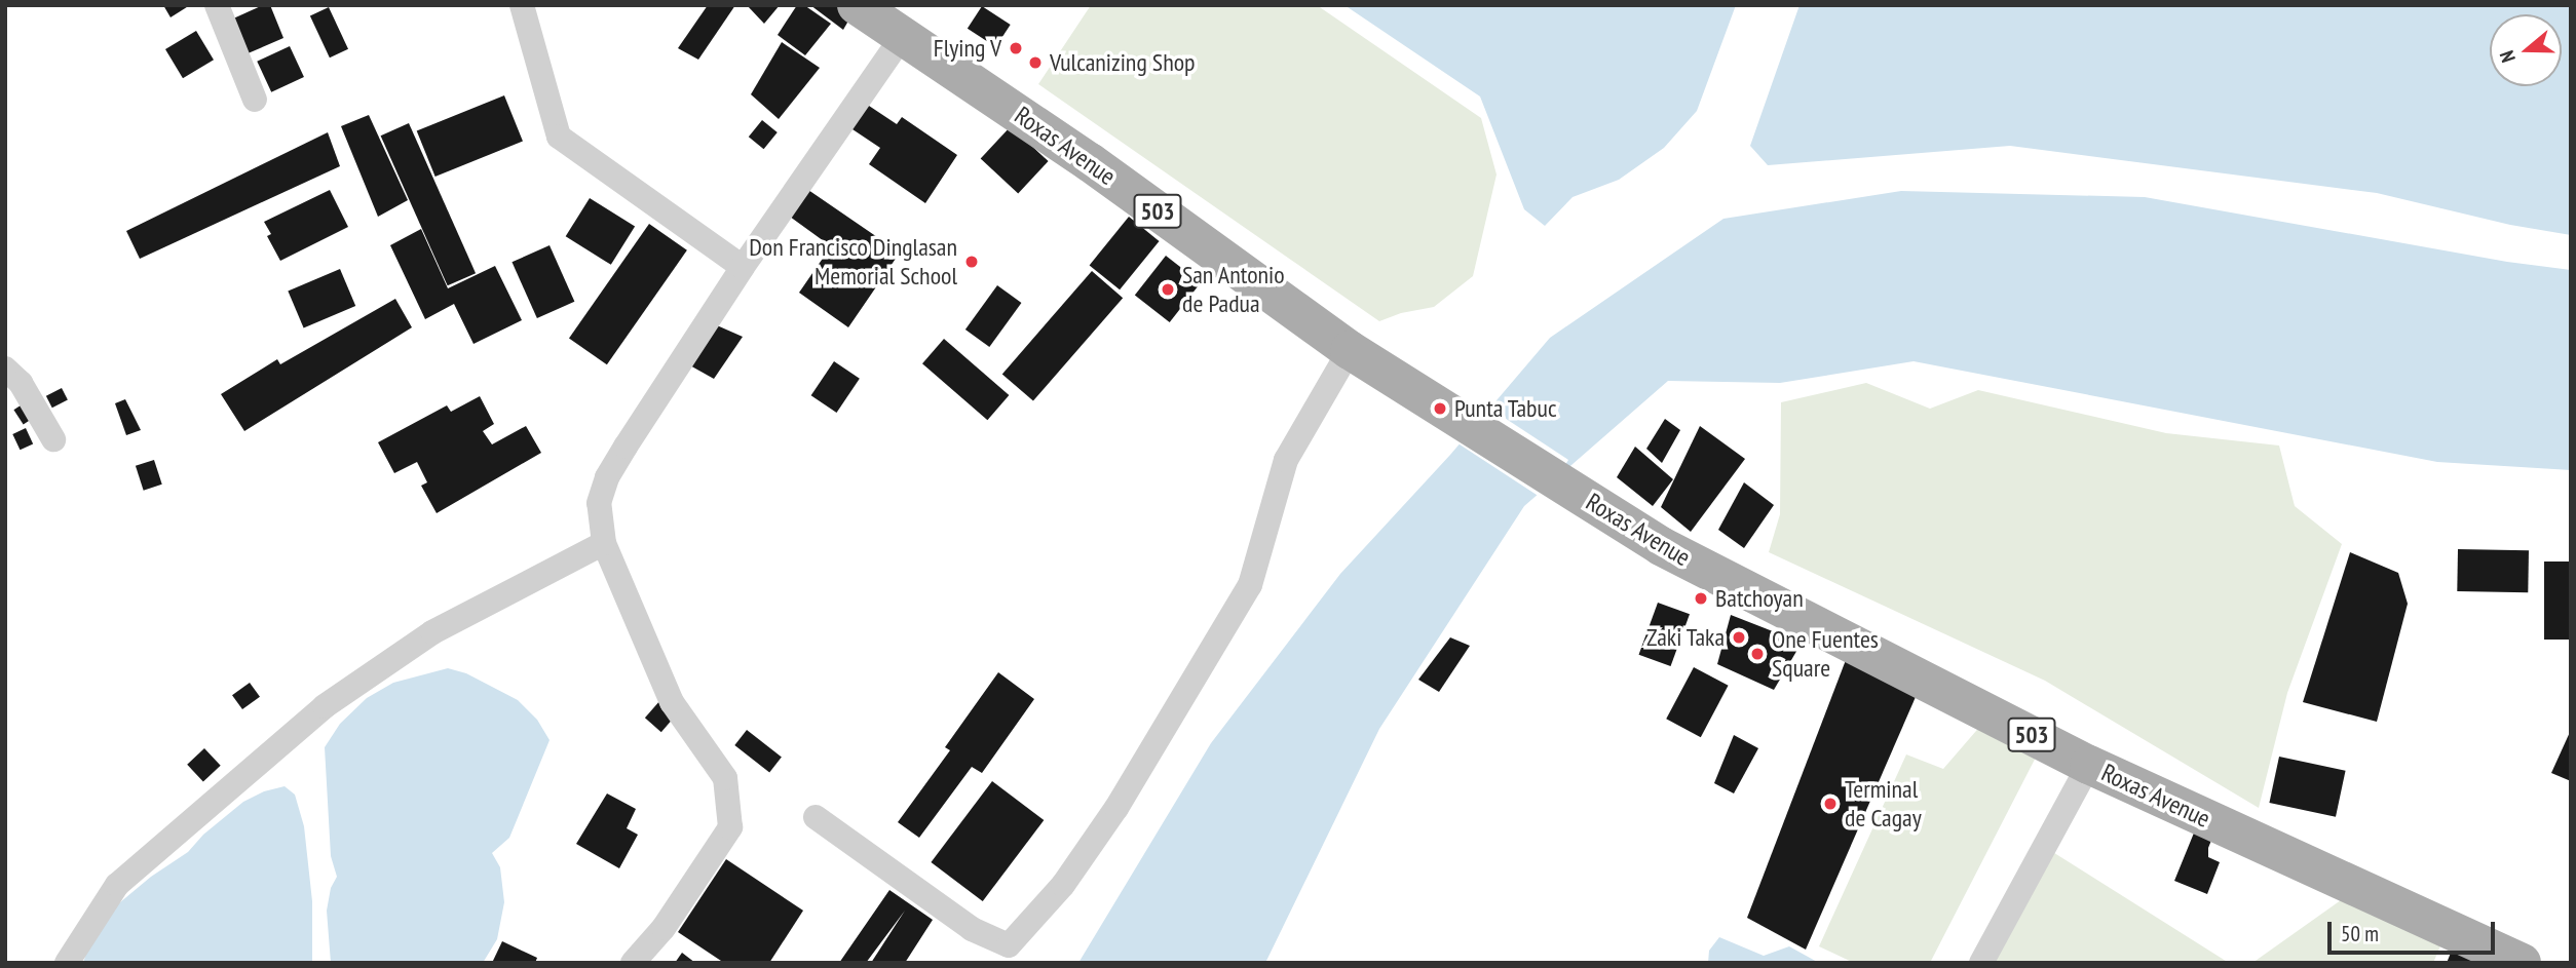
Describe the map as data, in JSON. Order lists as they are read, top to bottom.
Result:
{
  "streets": {
    "main road": ["Roxas Avenue", "503"]
  },
  "places": [
    "Flying V",
    "Vulcanizing Shop",
    "Don Francisco Dinglasan Memorial School",
    "San Antonio de Padua",
    "Punta Tabuc",
    "Batchoyan",
    "Zaki Taka",
    "One Fuentes Square",
    "Terminal de Cagay"
  ],
  "scale_bar": "50 m",
  "north": "left"
}
